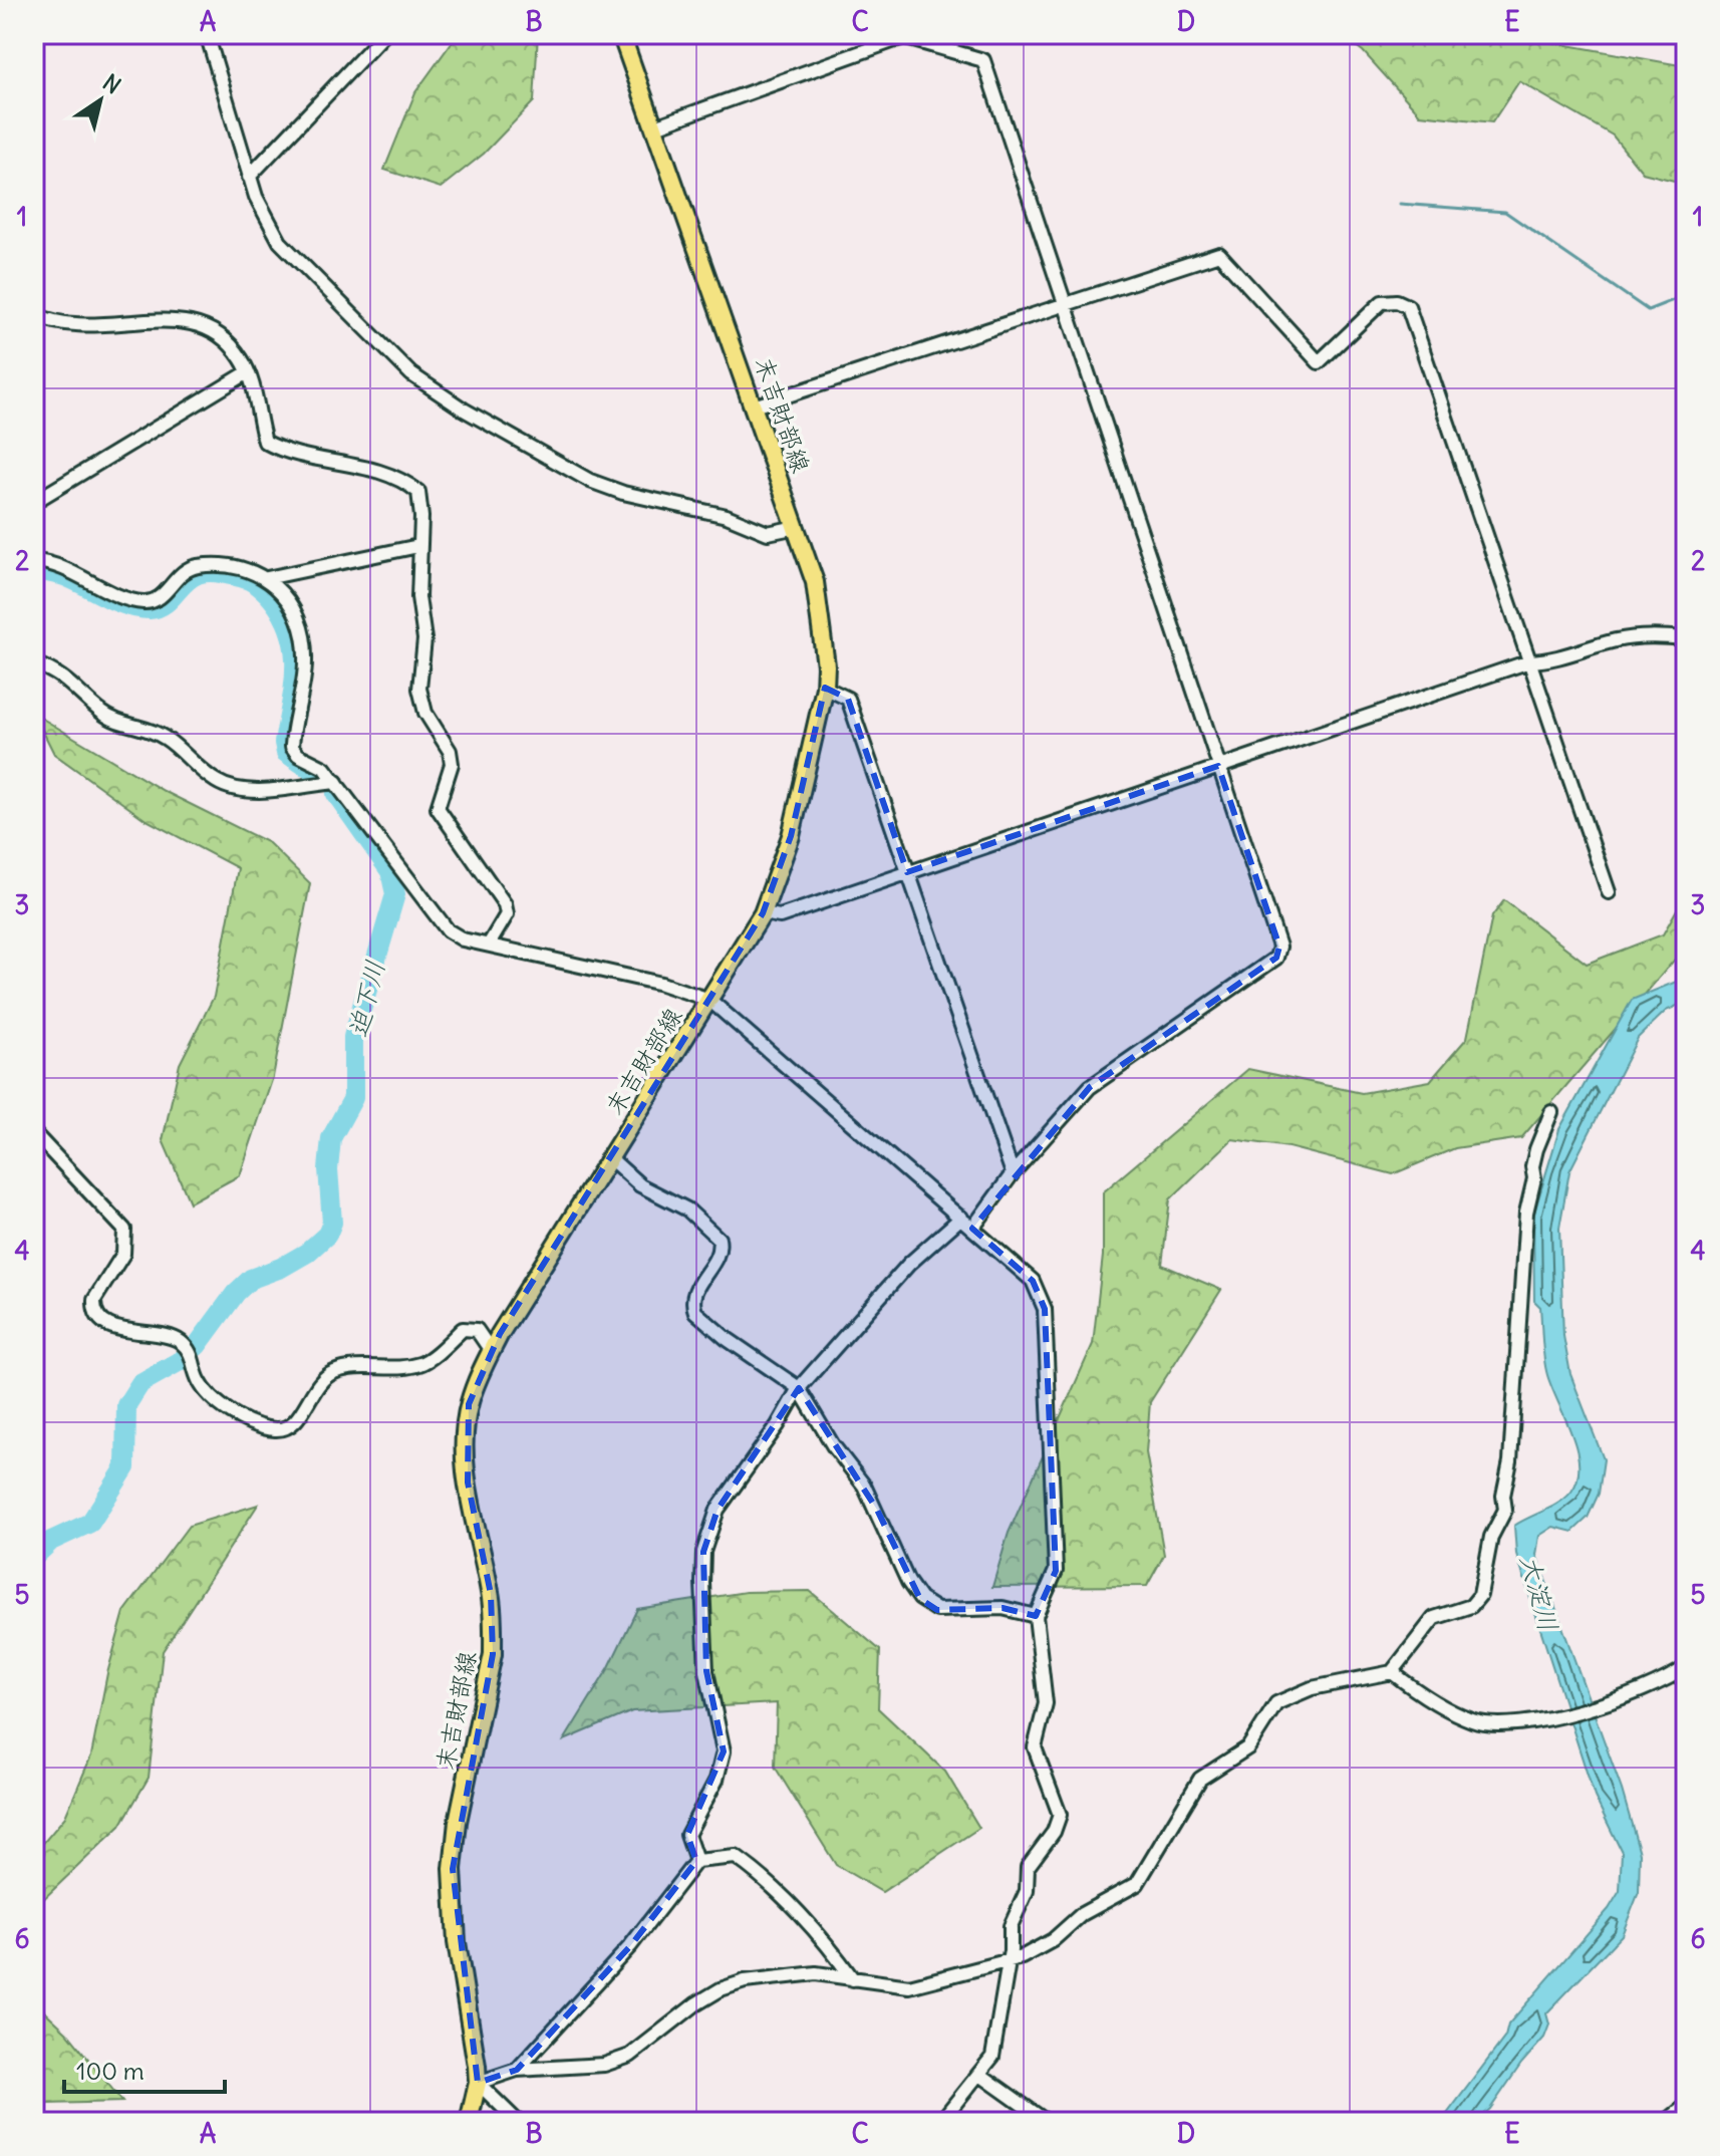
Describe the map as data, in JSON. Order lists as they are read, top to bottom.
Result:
{
  "streets": {
    "main road": ["末吉財部線"]
  },
  "water": ["迫下川", "大淀川"],
  "scale_bar": "100 m",
  "north": "top right",
  "grid": {
    "columns": [
      "A",
      "B",
      "C",
      "D",
      "E"
    ],
    "rows": [
      "1",
      "2",
      "3",
      "4",
      "5",
      "6"
    ]
  }
}
